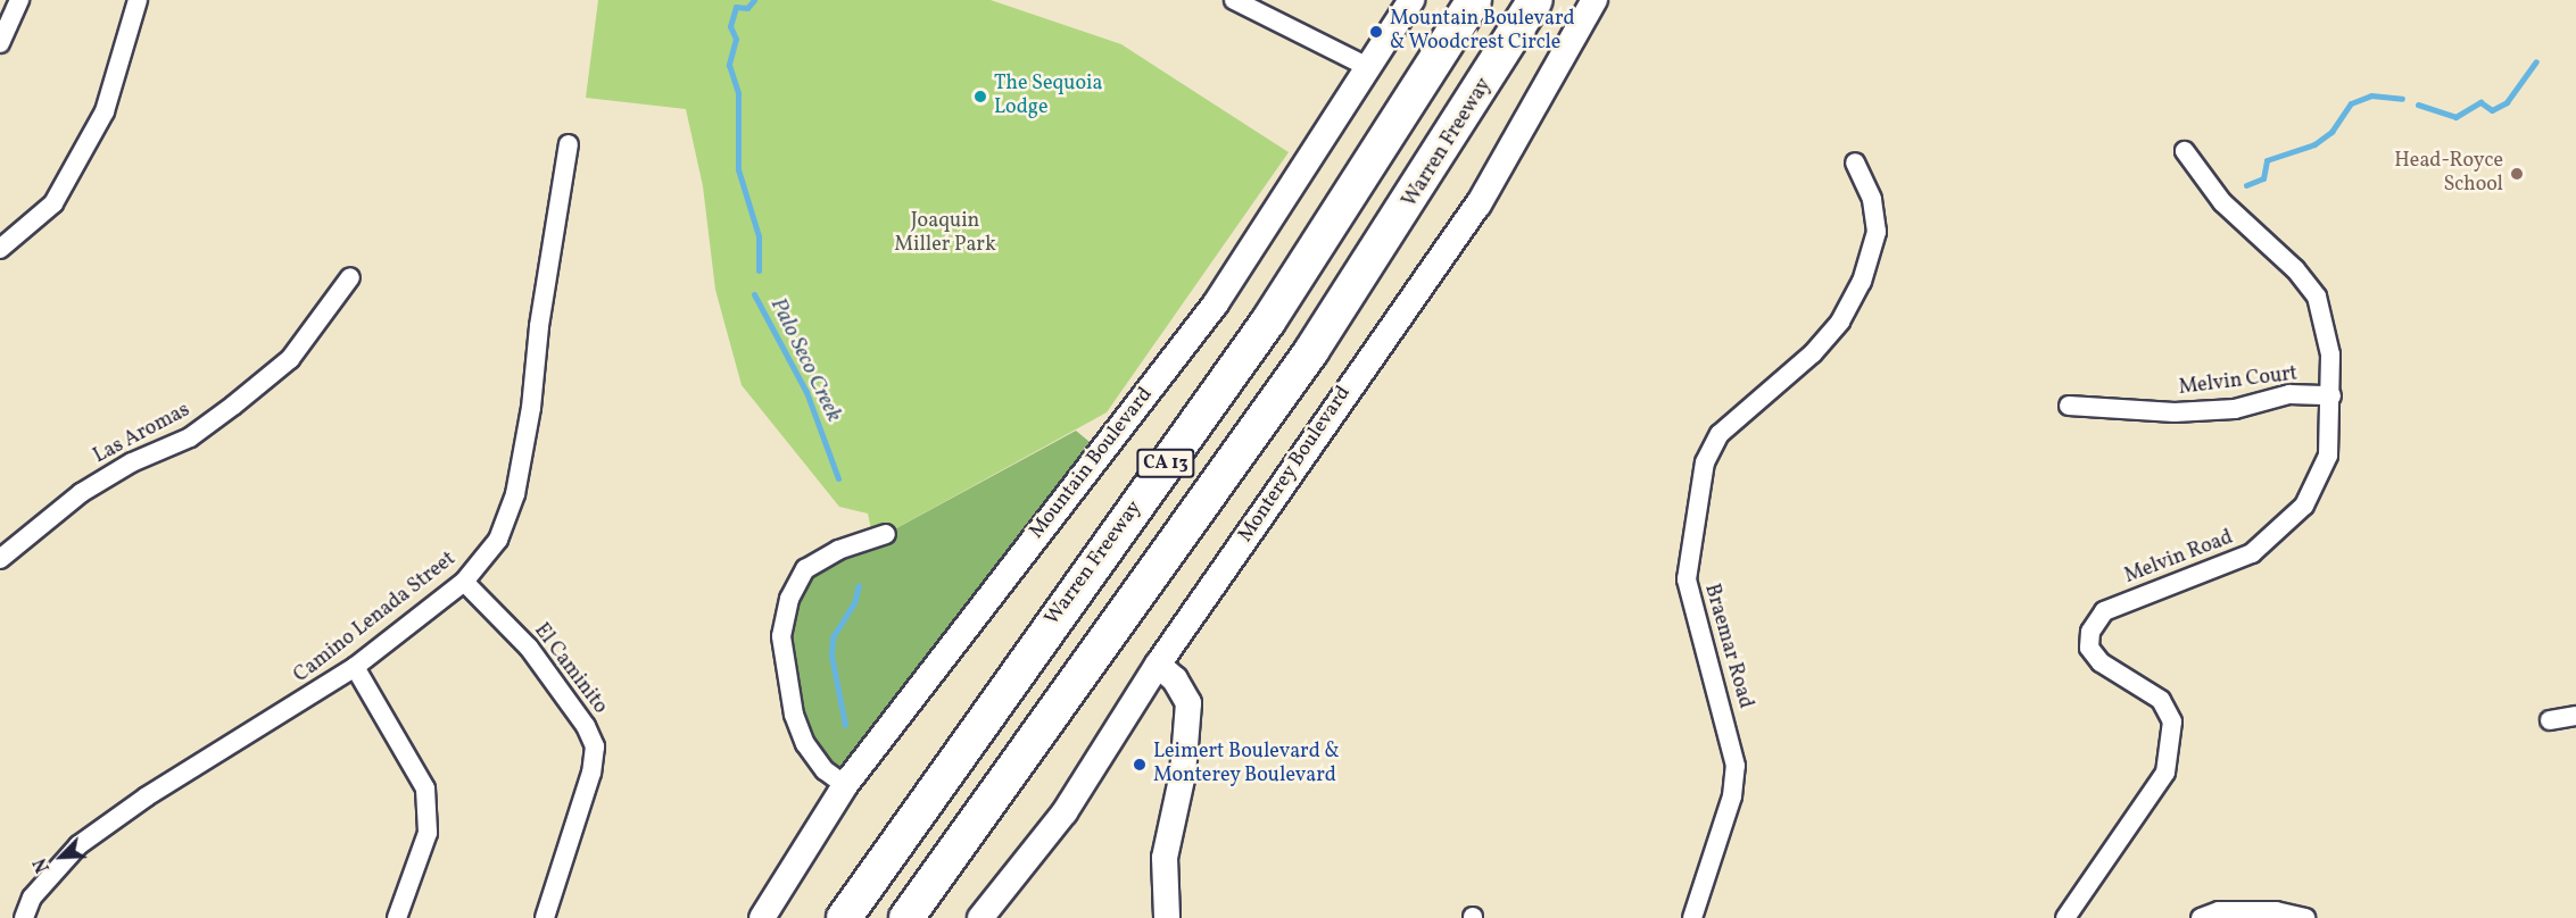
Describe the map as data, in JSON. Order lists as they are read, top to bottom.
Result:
{
  "streets": {
    "highway": ["Warren Freeway", "CA 13"],
    "street": [
      "Melvin Court",
      "Las Aromas",
      "Mountain Boulevard",
      "Monterey Boulevard",
      "Melvin Road",
      "Camino Lenada Street",
      "Braemar Road",
      "El Caminito"
    ]
  },
  "crossings": [
    ["Melvin Court", "Melvin Road"],
    ["Camino Lenada Street", "El Caminito"]
  ],
  "water": ["Palo Seco Creek"],
  "parks": ["Joaquin Miller Park"],
  "places": [
    "Mountain Boulevard & Woodcrest Circle",
    "The Sequoia Lodge",
    "Head-Royce School",
    "Leimert Boulevard & Monterey Boulevard"
  ],
  "north": "bottom left"
}
